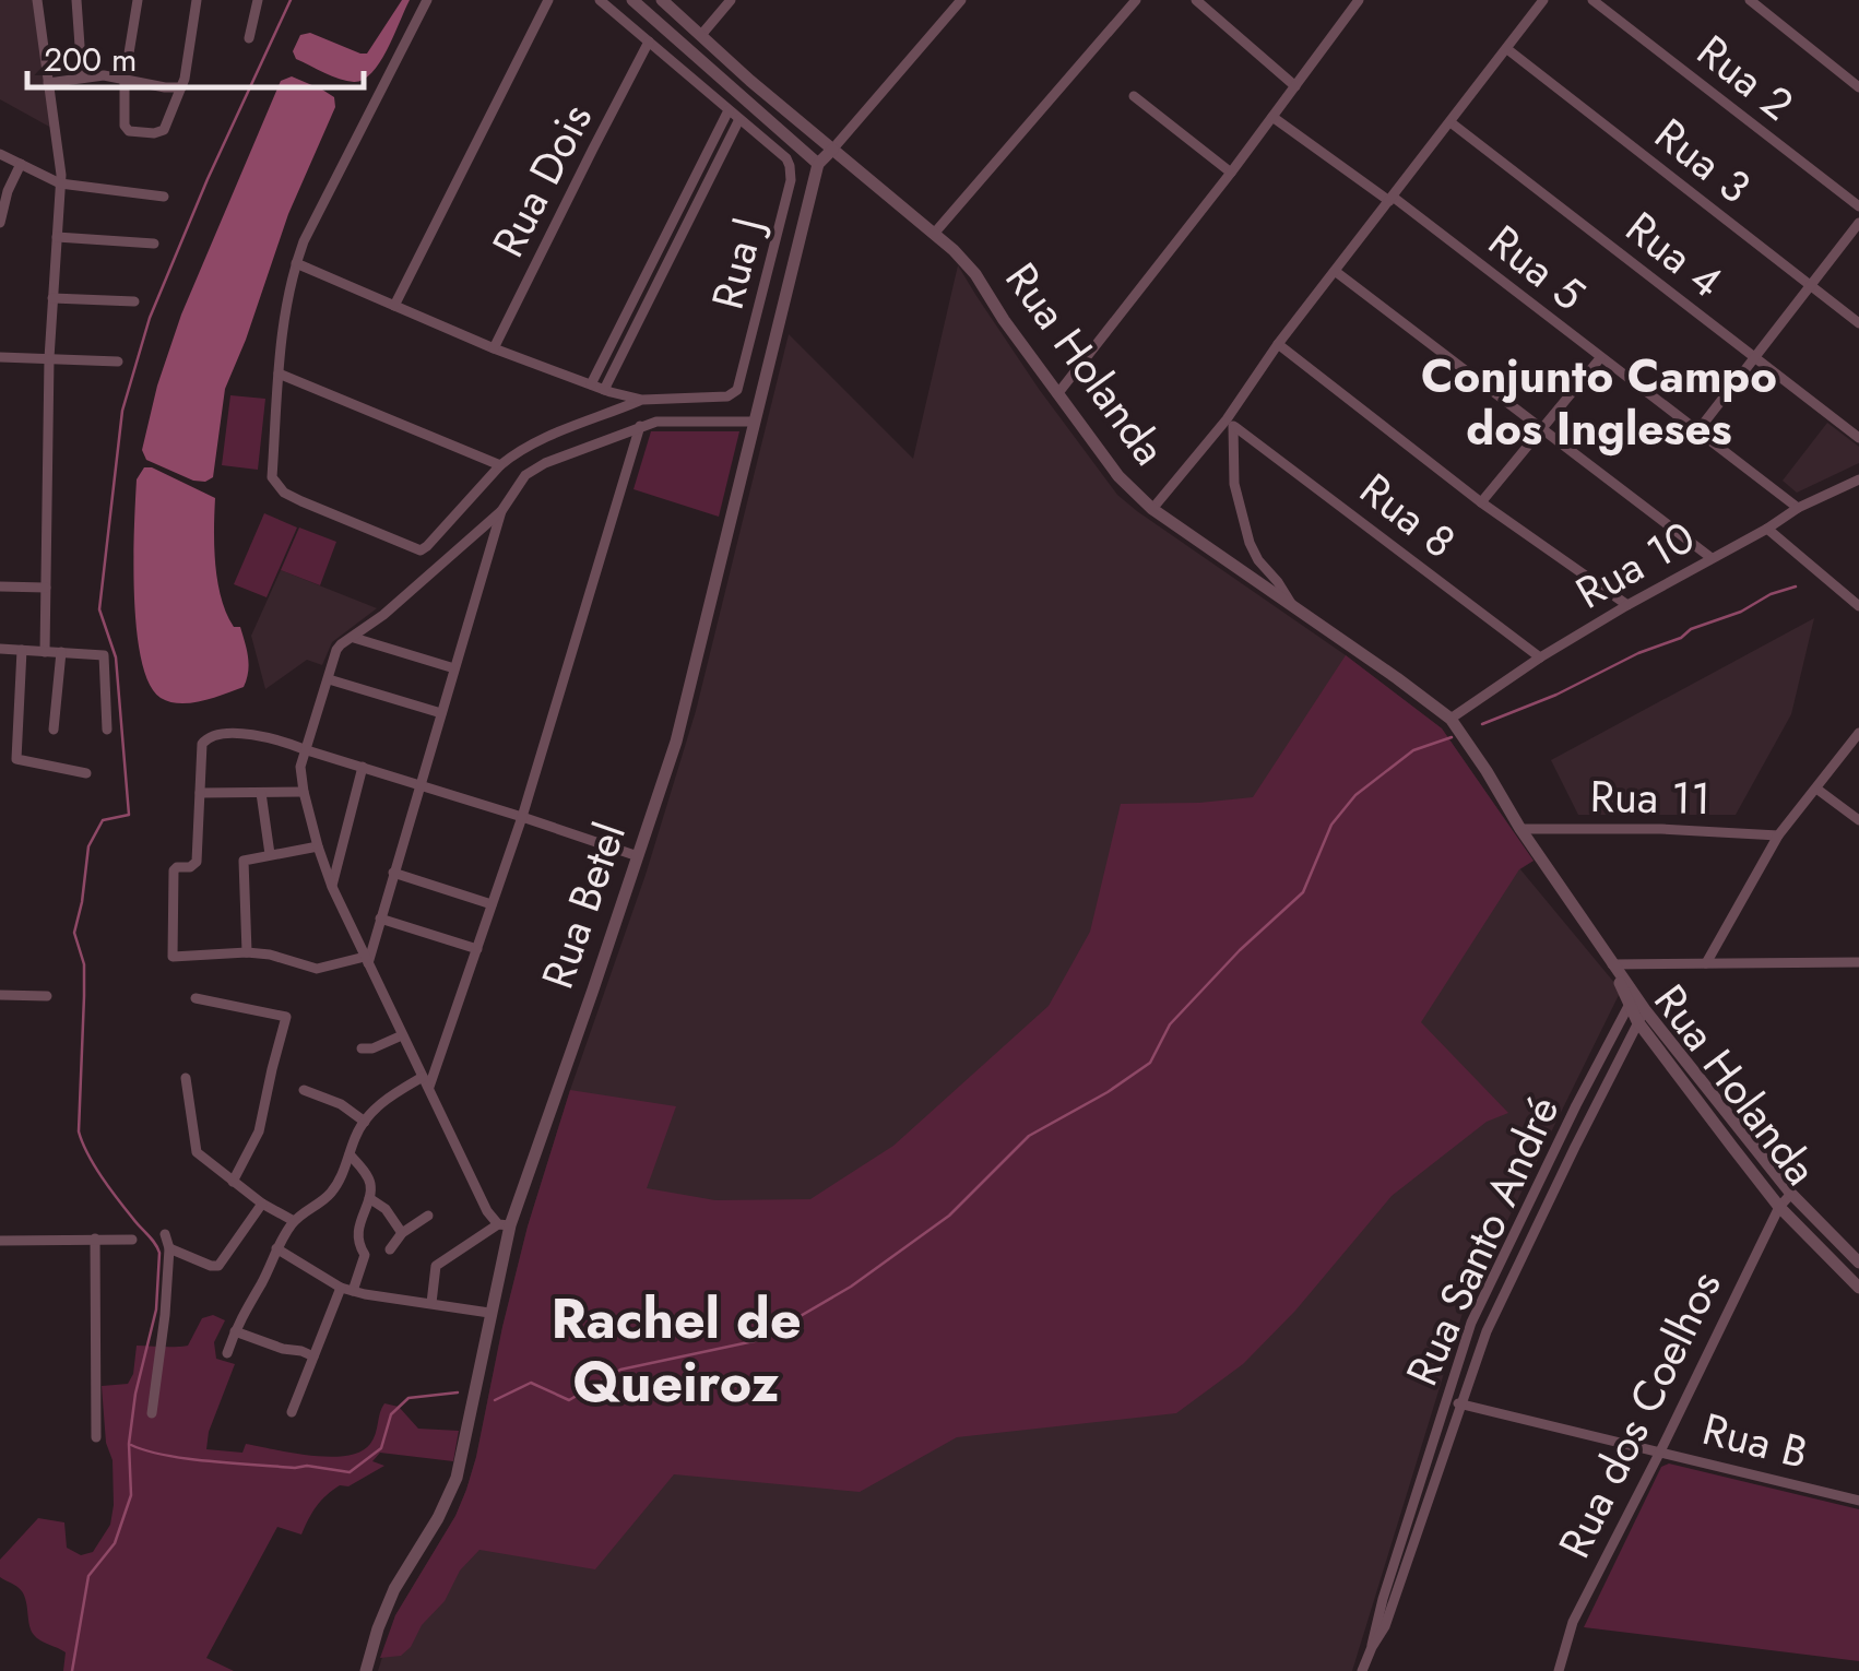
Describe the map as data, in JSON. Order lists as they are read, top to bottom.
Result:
{
  "streets": {
    "street": [
      "Rua 2",
      "Rua 3",
      "Rua Dois",
      "Rua 4",
      "Rua J",
      "Rua 5",
      "Rua Holanda",
      "Rua 8",
      "Rua 10",
      "Rua 11",
      "Rua Betel",
      "Rua Santo André",
      "Rua dos Coelhos",
      "Rua B"
    ]
  },
  "crossings": [
    ["Rua 5", "Rua 10"],
    ["Rua Holanda", "Rua 10"],
    ["Rua Holanda", "Rua 11"],
    ["Rua Holanda", "Rua Betel"],
    ["Rua Holanda", "Rua Santo André"],
    ["Rua Holanda", "Rua dos Coelhos"],
    ["Rua 8", "Rua 10"],
    ["Rua Santo André", "Rua B"],
    ["Rua dos Coelhos", "Rua B"]
  ],
  "districts": ["Conjunto Campo dos Ingleses", "Rachel de Queiroz"],
  "scale_bar": "200 m"
}
